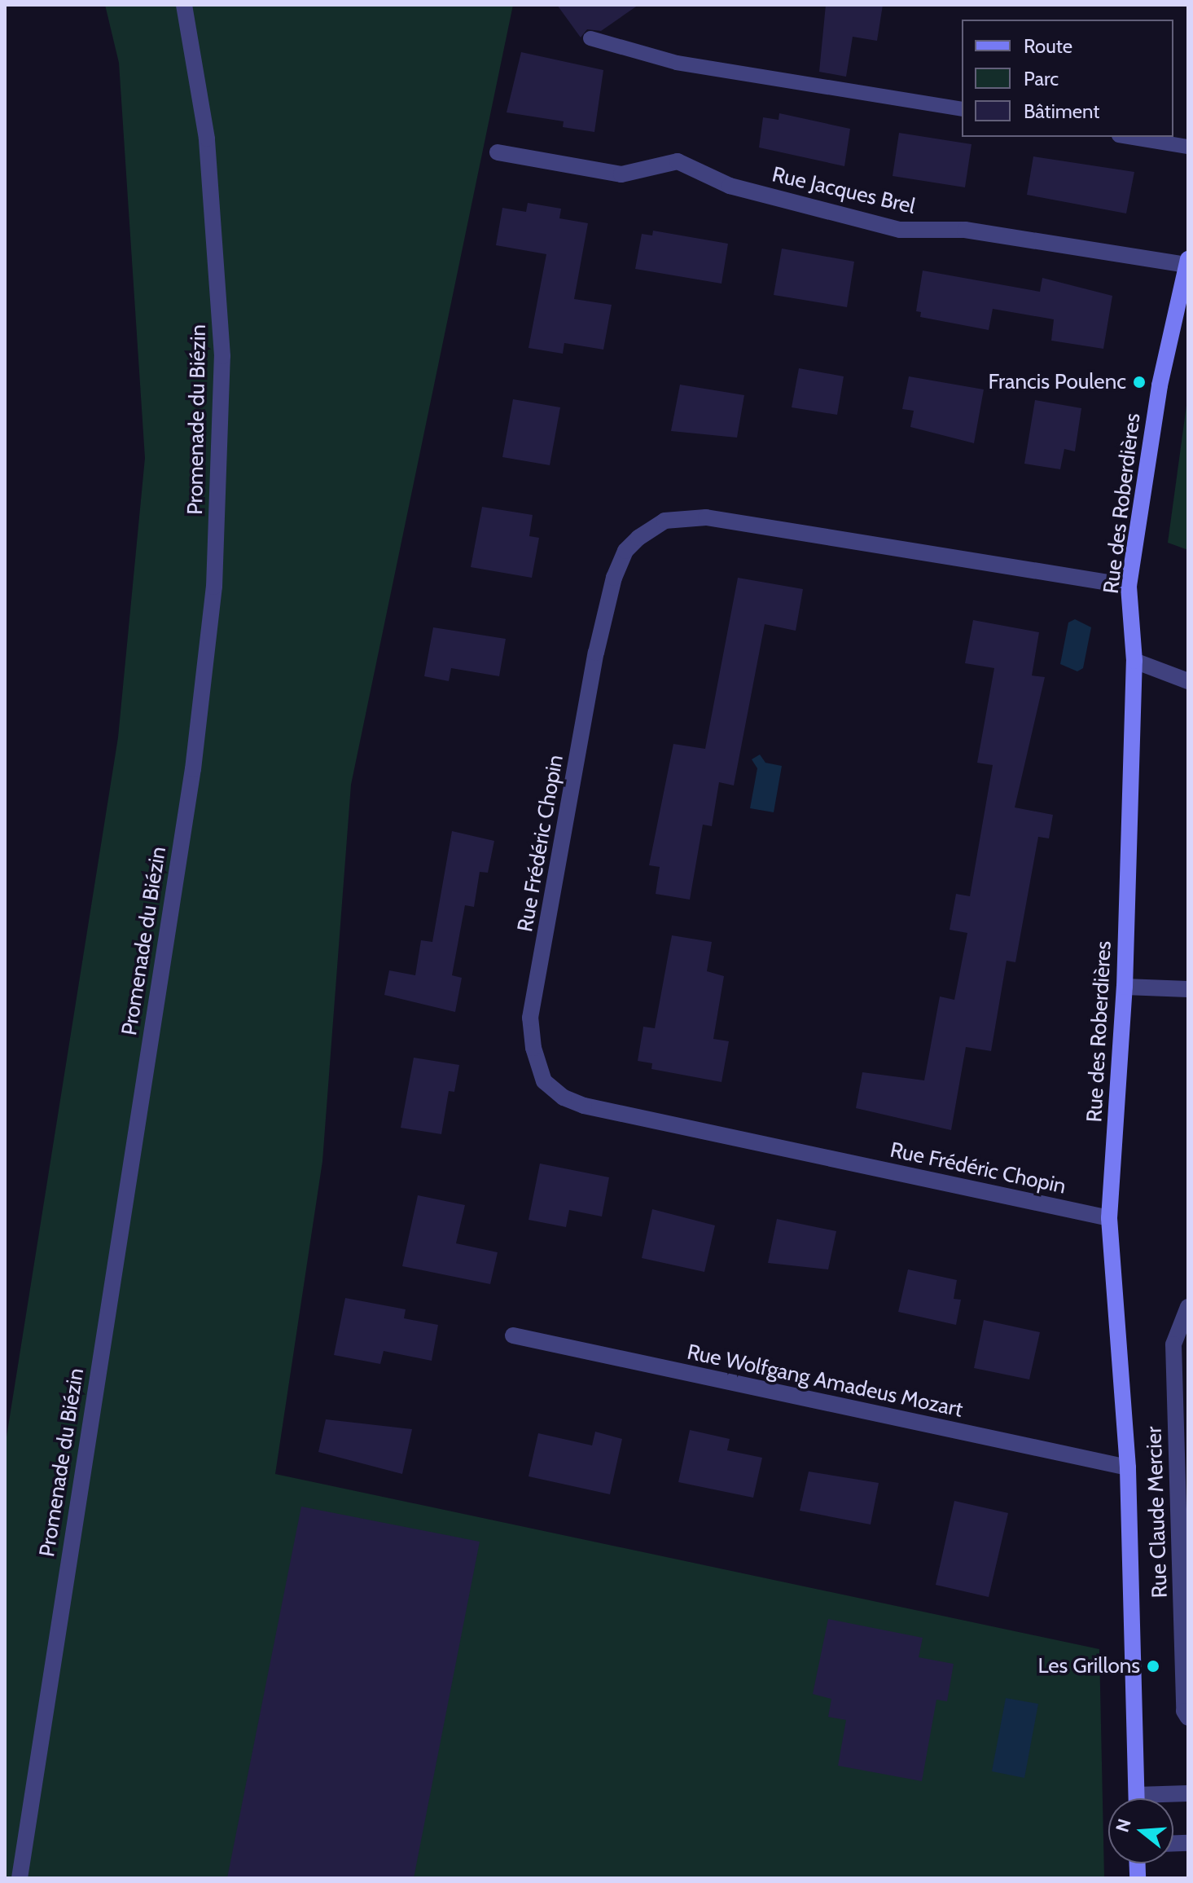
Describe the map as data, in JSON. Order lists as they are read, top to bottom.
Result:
{
  "streets": {
    "street": [
      "Rue Jacques Brel",
      "Promenade du Biézin",
      "Rue des Roberdières",
      "Rue Frédéric Chopin",
      "Rue Wolfgang Amadeus Mozart",
      "Rue Claude Mercier"
    ]
  },
  "crossings": [
    ["Rue Jacques Brel", "Rue des Roberdières"],
    ["Rue des Roberdières", "Rue Frédéric Chopin"],
    ["Rue des Roberdières", "Rue Wolfgang Amadeus Mozart"]
  ],
  "places": ["Francis Poulenc", "Les Grillons"],
  "legend": ["Route", "Parc", "Bâtiment"],
  "north": "left"
}
